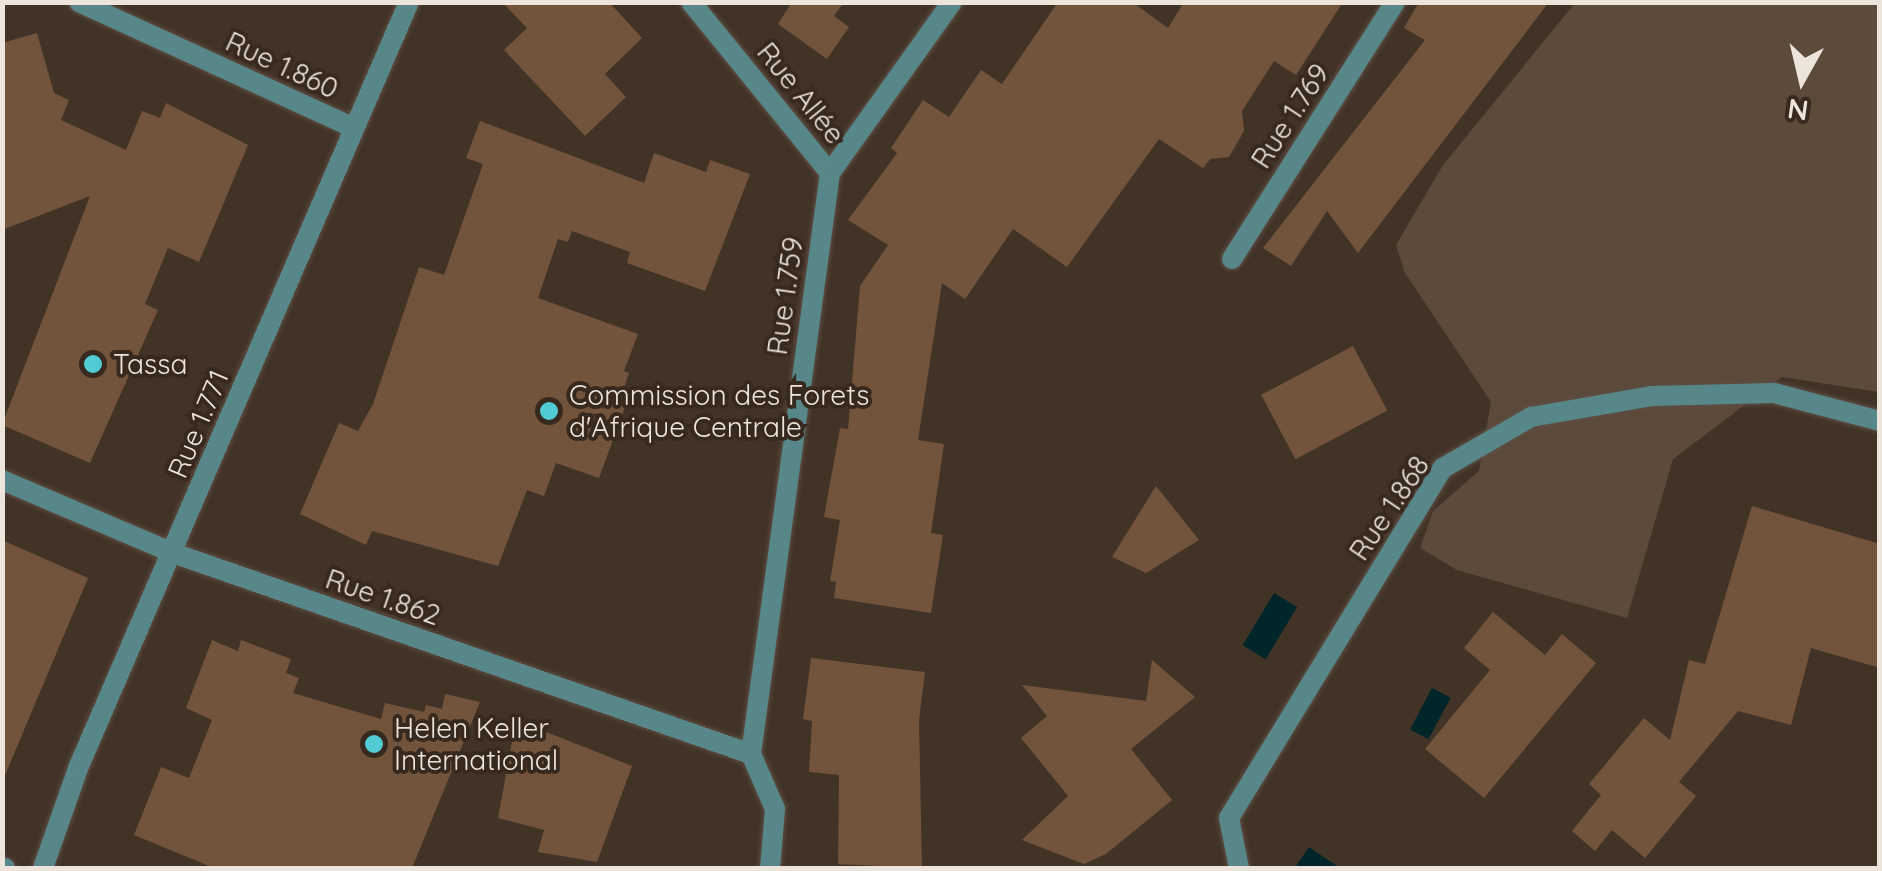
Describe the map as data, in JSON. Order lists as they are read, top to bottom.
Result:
{
  "streets": {
    "street": [
      "Rue 1.860",
      "Rue Allée",
      "Rue 1.769",
      "Rue 1.759",
      "Rue 1.771",
      "Rue 1.868",
      "Rue 1.862"
    ]
  },
  "crossings": [
    ["Rue 1.860", "Rue 1.771"],
    ["Rue Allée", "Rue 1.759"],
    ["Rue 1.759", "Rue 1.862"],
    ["Rue 1.771", "Rue 1.862"]
  ],
  "places": ["Tassa", "Commission des Forets d'Afrique Centrale", "Helen Keller International"],
  "north": "bottom"
}
